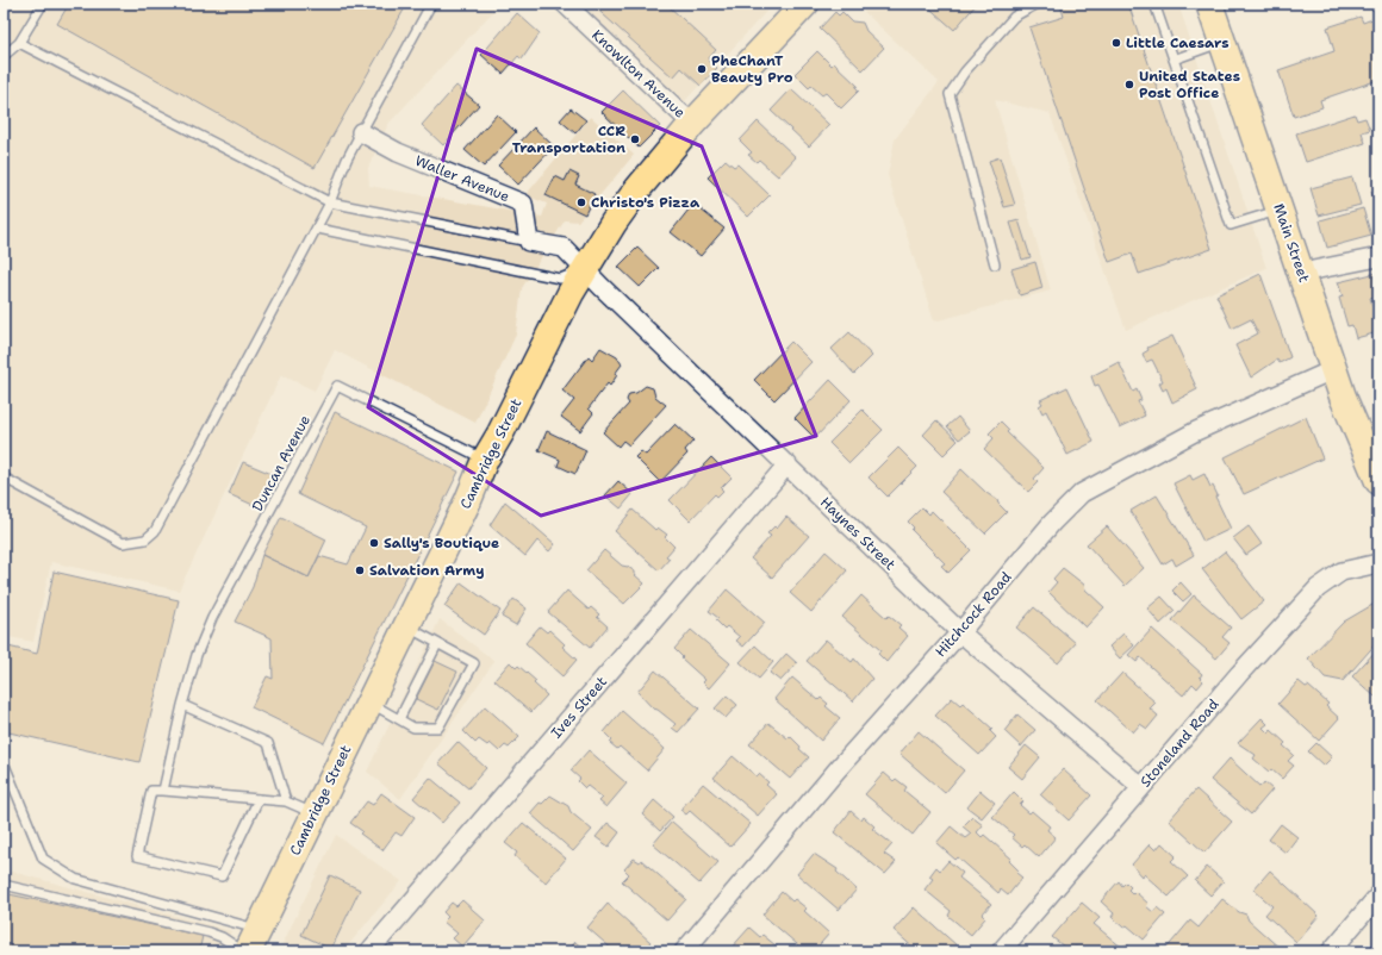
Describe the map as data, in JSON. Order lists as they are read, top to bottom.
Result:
{
  "streets": {
    "main road": ["Main Street", "Cambridge Street"],
    "street": [
      "Knowlton Avenue",
      "Waller Avenue",
      "Haynes Street",
      "Hitchcock Road",
      "Ives Street",
      "Stoneland Road"
    ],
    "lane": ["Duncan Avenue"]
  },
  "crossings": [
    ["Knowlton Avenue", "Cambridge Street"],
    ["Main Street", "Hitchcock Road"],
    ["Cambridge Street", "Duncan Avenue"],
    ["Cambridge Street", "Haynes Street"],
    ["Haynes Street", "Hitchcock Road"],
    ["Haynes Street", "Ives Street"],
    ["Haynes Street", "Stoneland Road"]
  ],
  "places": [
    "Little Caesars",
    "PheChanT Beauty Pro",
    "United States Post Office",
    "CCR Transportation",
    "Christo's Pizza",
    "Sally's Boutique",
    "Salvation Army"
  ]
}
